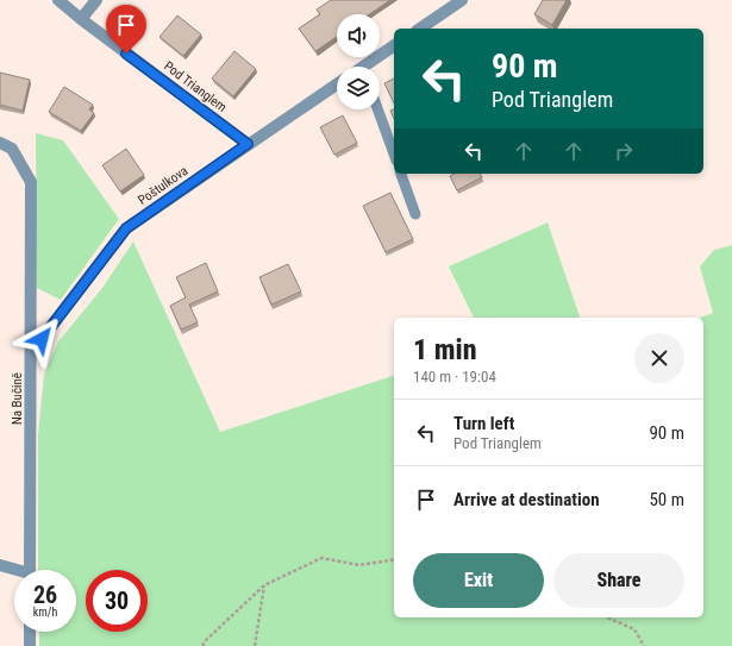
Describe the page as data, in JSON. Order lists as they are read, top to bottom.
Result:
{
  "streets": {
    "street": ["Pod Trianglem", "Poštulkova", "Na Bučině"]
  },
  "crossings": [
    ["Pod Trianglem", "Poštulkova"],
    ["Poštulkova", "Na Bučině"]
  ],
  "page": {
    "turn": ["90 m", "Pod Trianglem"],
    "heading": ["1 min", "140 m · 19:04"],
    "list": [
      {
        "name": "Turn left",
        "note": "Pod Trianglem",
        "value": "90 m"
      },
      {
        "name": "Arrive at destination",
        "value": "50 m"
      }
    ],
    "buttons": ["Exit", "Share"],
    "speed": "26 km/h",
    "limit": "30"
  }
}
